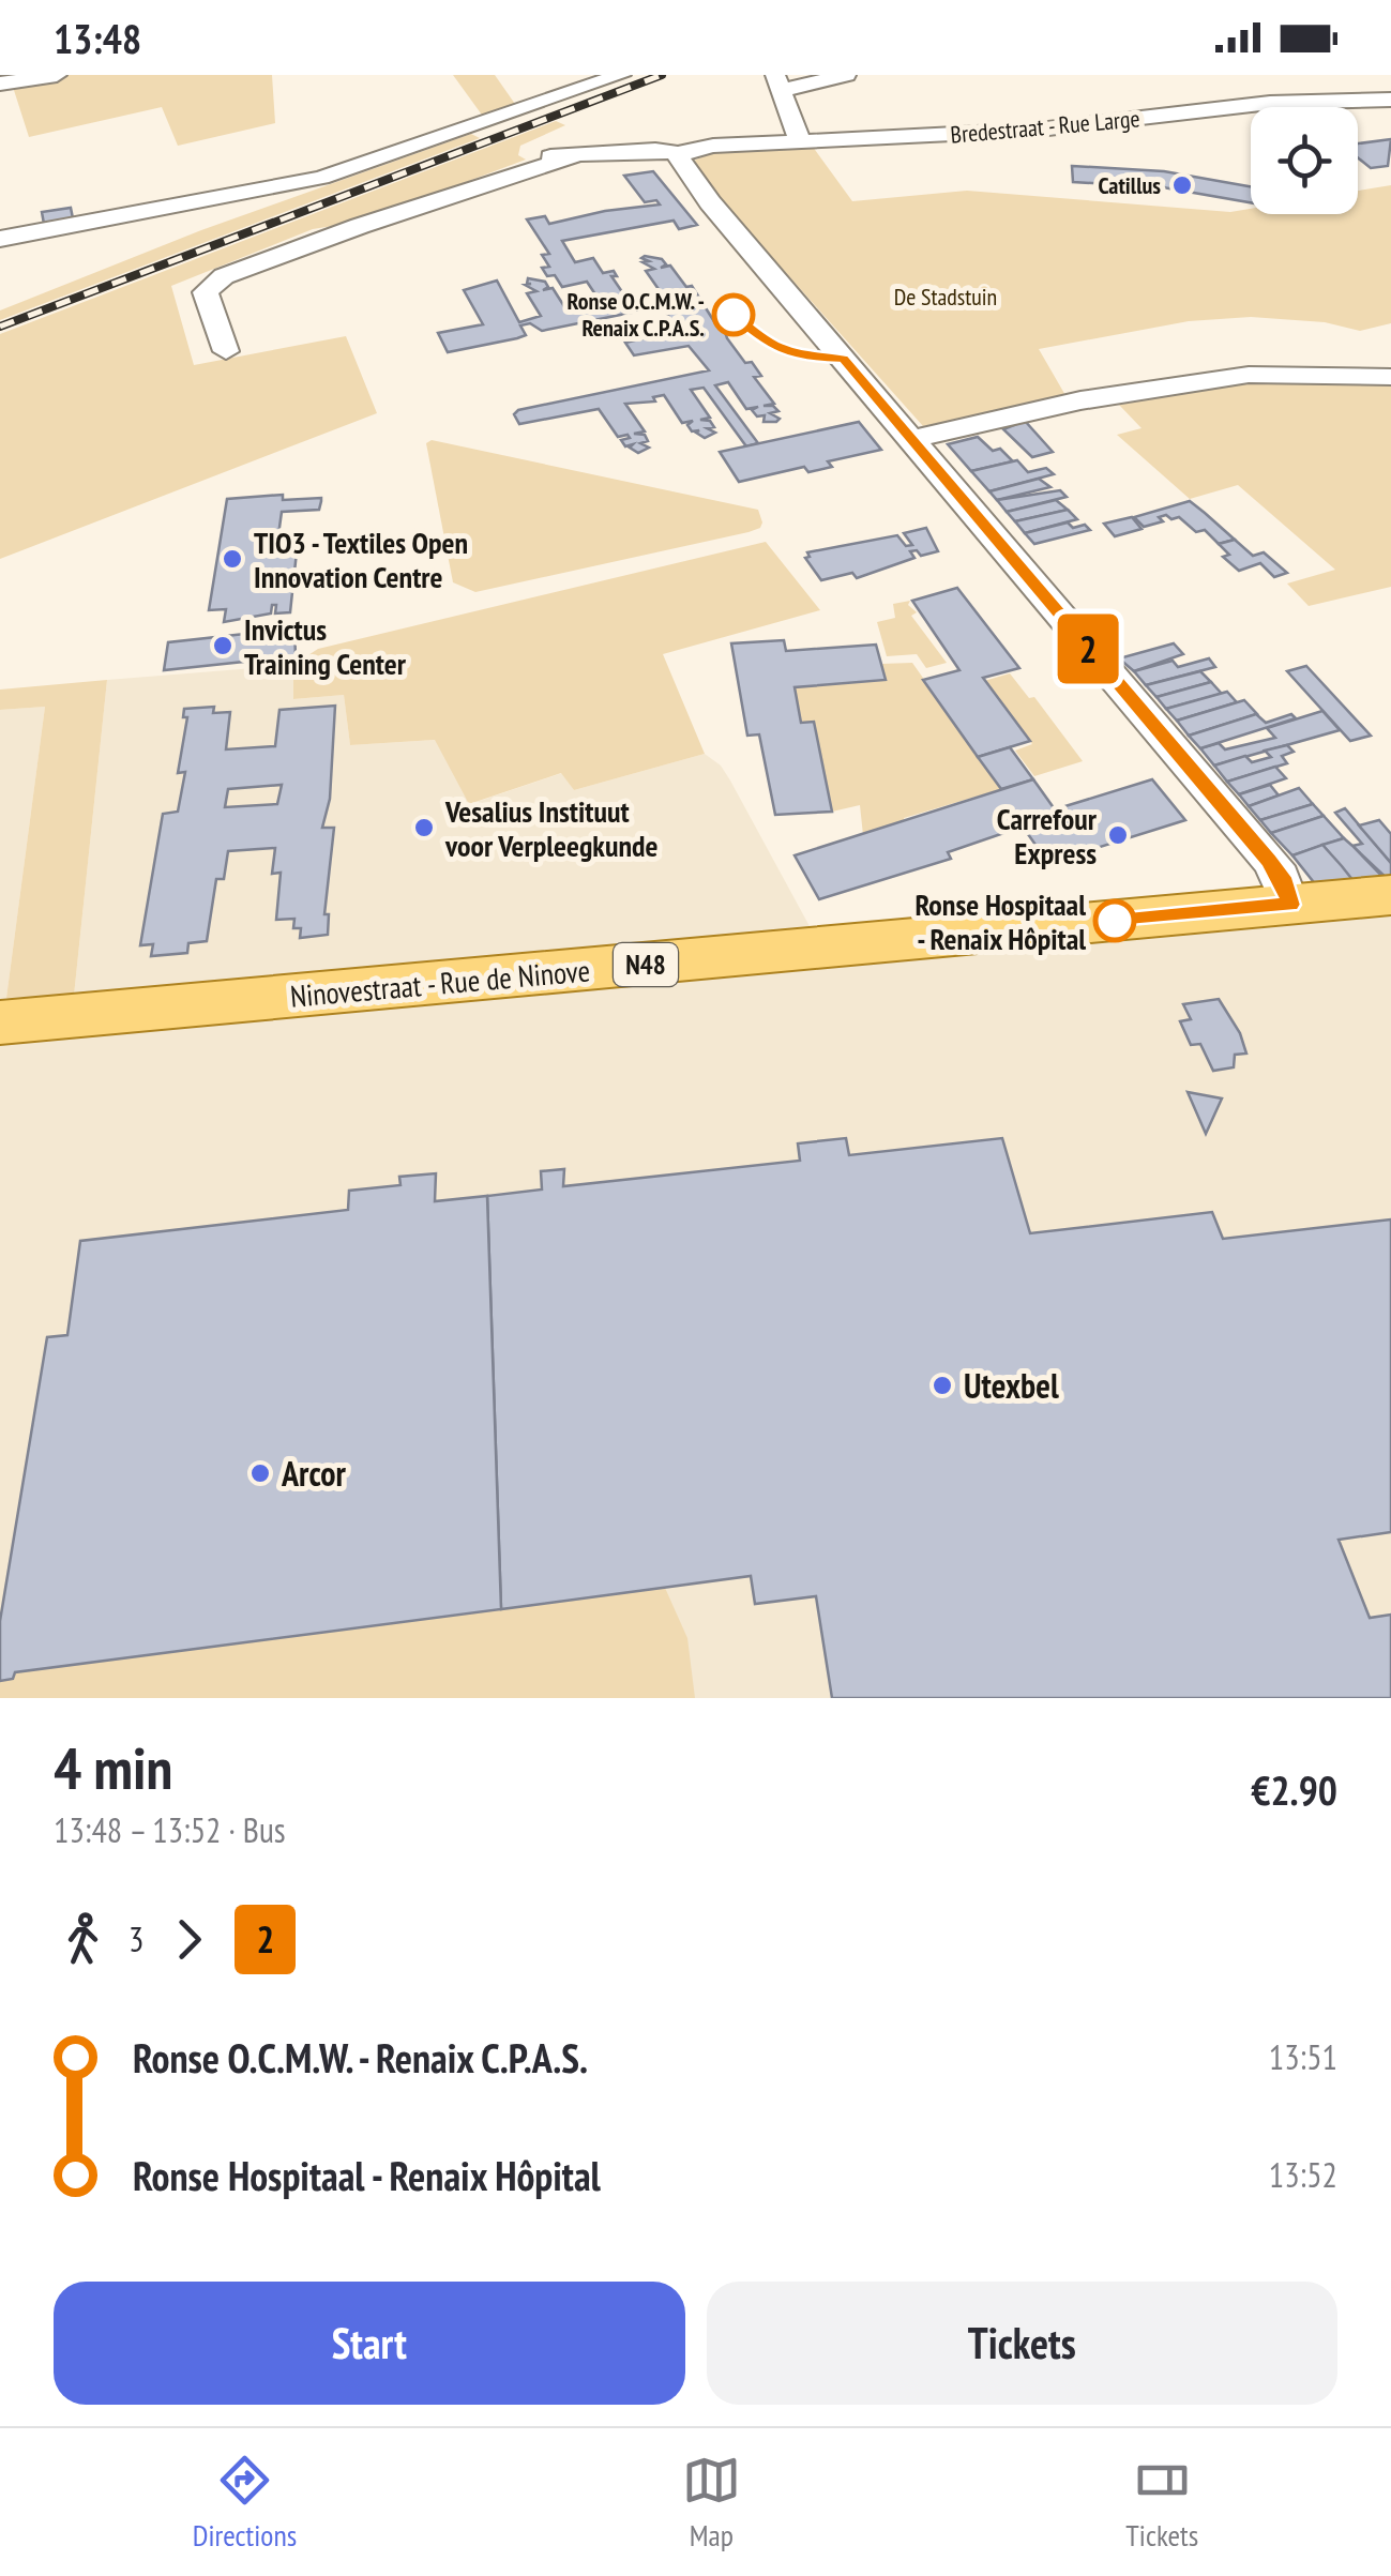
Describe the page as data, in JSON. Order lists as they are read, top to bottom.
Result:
{
  "streets": {
    "main road": ["N48", "Ninovestraat - Rue de Ninove"],
    "street": ["Bredestraat - Rue Large"]
  },
  "parks": ["De Stadstuin"],
  "places": [
    "Catillus",
    "Ronse O.C.M.W. - Renaix C.P.A.S.",
    "TIO3 - Textiles Open Innovation Centre",
    "Invictus Training Center",
    "Vesalius Instituut voor Verpleegkunde",
    "Carrefour Express",
    "Ronse Hospitaal - Renaix Hôpital",
    "Utexbel",
    "Arcor"
  ],
  "lines": ["bus line 2"],
  "page": {
    "status": "13:48",
    "on_map": "2",
    "heading": ["4 min", "13:48 – 13:52 · Bus", "€2.90"],
    "legs": ["3", "2"],
    "list": [
      {
        "name": "Ronse O.C.M.W. - Renaix C.P.A.S.",
        "value": "13:51"
      },
      {
        "name": "Ronse Hospitaal - Renaix Hôpital",
        "value": "13:52"
      }
    ],
    "buttons": ["Start", "Tickets"],
    "tabs": ["Directions", "Map", "Tickets"]
  }
}
